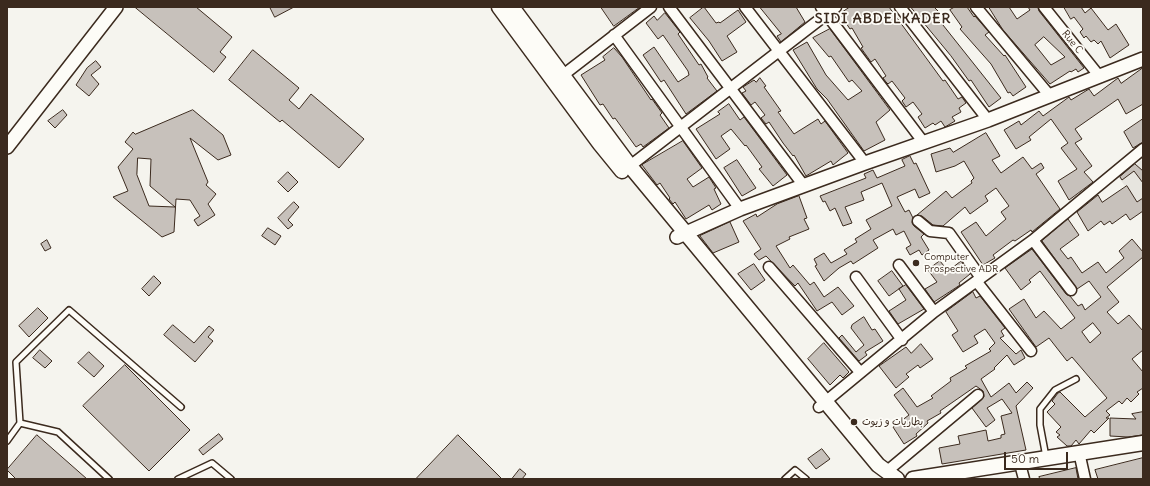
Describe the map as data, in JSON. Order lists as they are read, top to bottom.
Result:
{
  "streets": {
    "street": ["Rue C"]
  },
  "districts": ["SIDI ABDELKADER"],
  "places": ["Computer Prospective ADR", "بطاريات و زيوت"],
  "scale_bar": "50 m"
}
